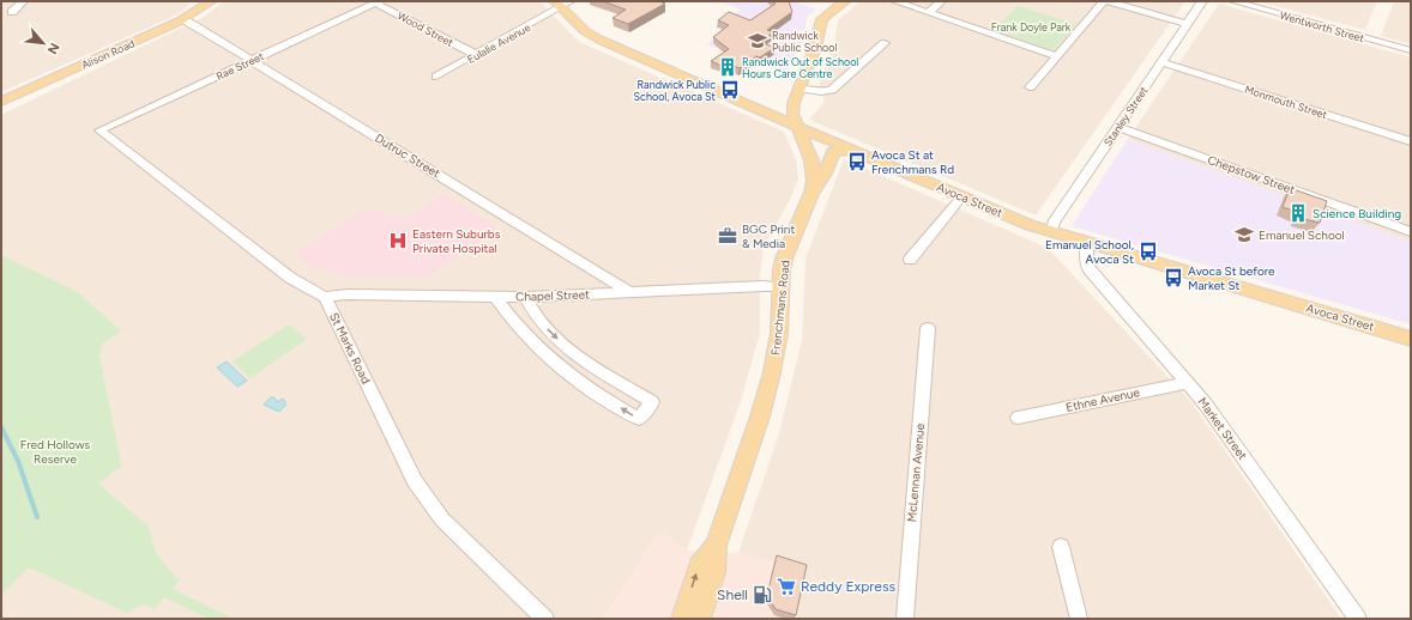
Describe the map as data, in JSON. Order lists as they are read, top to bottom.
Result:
{
  "streets": {
    "main road": ["Alison Road", "Avoca Street", "Frenchmans Road"],
    "street": [
      "Wentworth Street",
      "Wood Street",
      "Eulalie Avenue",
      "Rae Street",
      "Monmouth Street",
      "Stanley Street",
      "Dutruc Street",
      "Chepstow Street",
      "Chapel Street",
      "St Marks Road",
      "Ethne Avenue",
      "Market Street",
      "McLennan Avenue"
    ]
  },
  "crossings": [
    ["Wood Street", "Eulalie Avenue"],
    ["Wood Street", "Rae Street"],
    ["Eulalie Avenue", "Avoca Street"],
    ["Alison Road", "Dutruc Street"],
    ["Rae Street", "Dutruc Street"],
    ["Rae Street", "Chapel Street"],
    ["Rae Street", "St Marks Road"],
    ["Monmouth Street", "Stanley Street"],
    ["Stanley Street", "Chepstow Street"],
    ["Stanley Street", "Avoca Street"],
    ["Dutruc Street", "Chapel Street"],
    ["Avoca Street", "Frenchmans Road"],
    ["Avoca Street", "Market Street"],
    ["Chapel Street", "Frenchmans Road"],
    ["Chapel Street", "St Marks Road"],
    ["Ethne Avenue", "Market Street"]
  ],
  "parks": ["Frank Doyle Park", "Fred Hollows Reserve"],
  "places": {
    "school or university": ["Randwick Public School", "Emanuel School"],
    "building": ["Randwick Out of School Hours Care Centre", "Science Building"],
    "bus stop": [
      "Randwick Public School, Avoca St",
      "Avoca St at Frenchmans Rd",
      "Emanuel School, Avoca St",
      "Avoca St before Market St"
    ],
    "office": ["BGC Print & Media"],
    "hospital": ["Eastern Suburbs Private Hospital"],
    "supermarket": ["Reddy Express"],
    "fuel station": ["Shell"]
  },
  "north": "bottom right"
}
